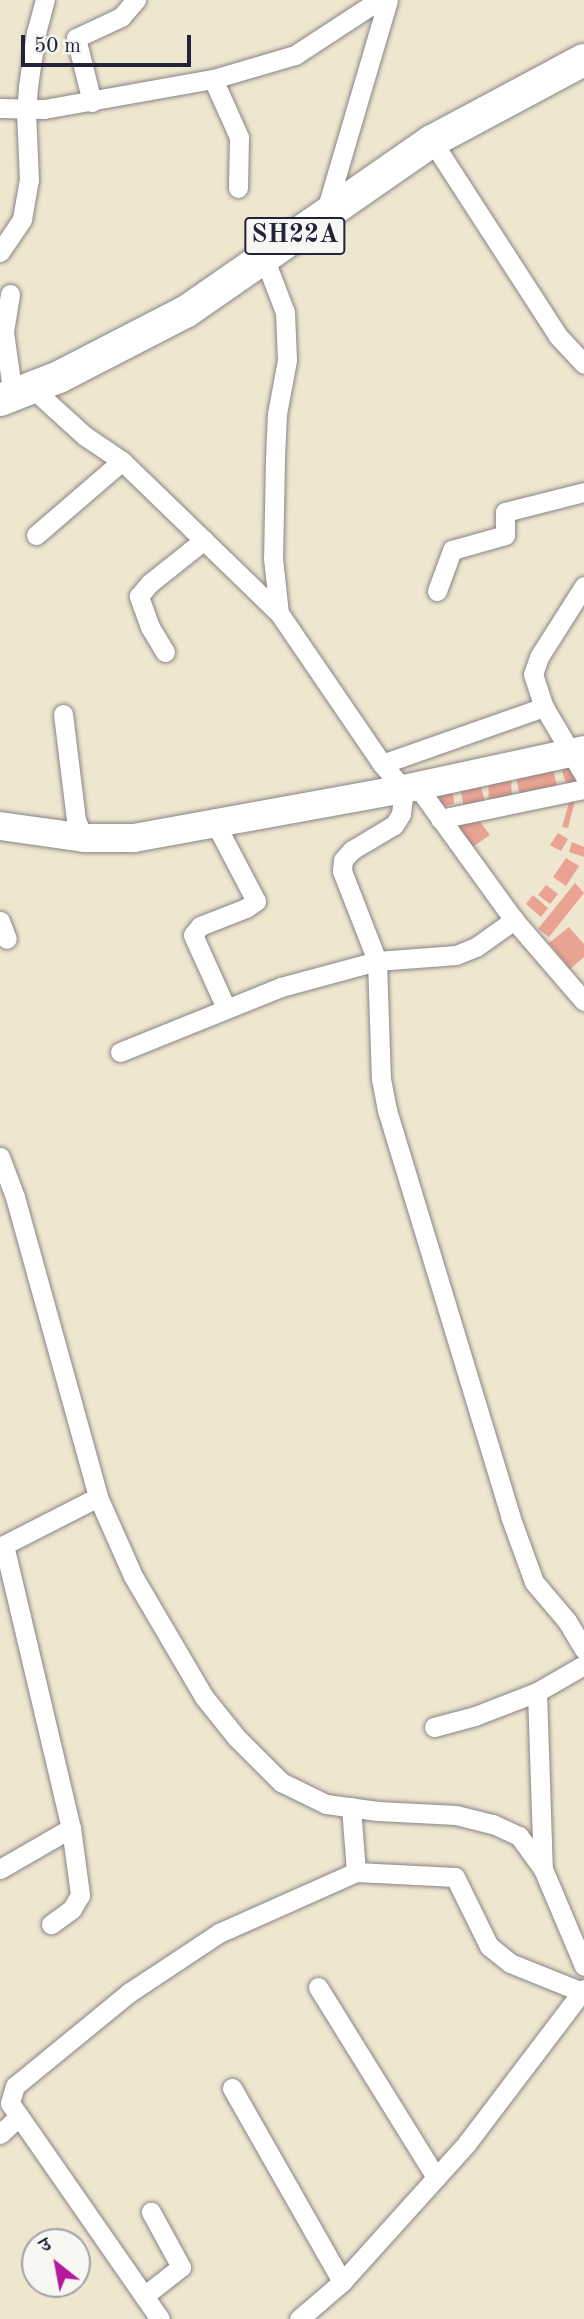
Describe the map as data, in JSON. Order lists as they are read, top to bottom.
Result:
{
  "streets": {
    "main road": ["SH22A"]
  },
  "scale_bar": "50 m",
  "north": "top left"
}
